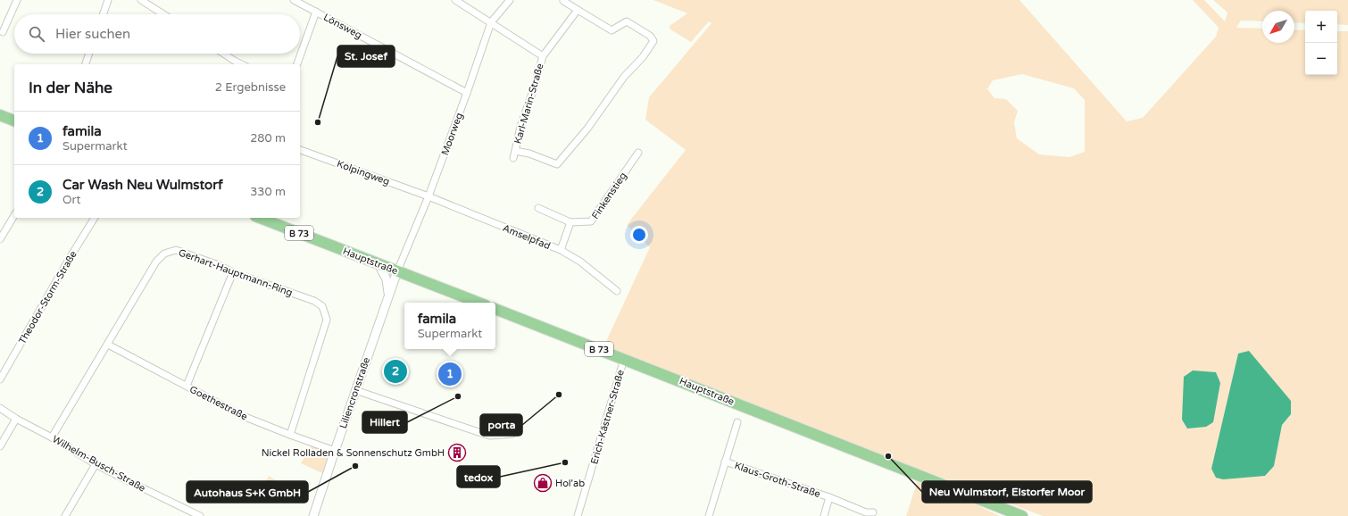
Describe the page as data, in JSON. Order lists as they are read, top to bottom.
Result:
{
  "streets": {
    "main road": ["B 73", "Hauptstraße"],
    "street": [
      "Lönsweg",
      "Karl-Marin-Straße",
      "Moorweg",
      "Kolpingweg",
      "Finkenstieg",
      "Amselpfad",
      "Gerhart-Hauptmann-Ring",
      "Theodor-Storm-Straße",
      "Liliencronstraße",
      "Goethestraße",
      "Erich-Kästner-Straße",
      "Wilhelm-Busch-Straße",
      "Klaus-Groth-Straße"
    ]
  },
  "crossings": [
    ["Lönsweg", "Moorweg"],
    ["Moorweg", "Kolpingweg"],
    ["Moorweg", "Amselpfad"],
    ["Moorweg", "Hauptstraße"],
    ["Moorweg", "Liliencronstraße"],
    ["Kolpingweg", "Amselpfad"],
    ["Hauptstraße", "Liliencronstraße"],
    ["Hauptstraße", "Erich-Kästner-Straße"],
    ["Gerhart-Hauptmann-Ring", "Goethestraße"],
    ["Gerhart-Hauptmann-Ring", "Wilhelm-Busch-Straße"],
    ["Liliencronstraße", "Goethestraße"]
  ],
  "places": {
    "other": [
      "St. Josef",
      "porta",
      "Hillert",
      "Neu Wulmstorf, Elstorfer Moor",
      "tedox",
      "Autohaus S+K GmbH"
    ],
    "building": ["Nickel Rolladen & Sonnenschutz GmbH"],
    "shop": ["Hol'ab"]
  },
  "north": "bottom left",
  "page": {
    "map_buttons": ["+", "−"],
    "search": "Hier suchen",
    "heading": ["In der Nähe", "2 Ergebnisse"],
    "list": [
      {
        "mark": "1",
        "name": "famila",
        "note": "Supermarkt",
        "value": "280 m"
      },
      {
        "mark": "2",
        "name": "Car Wash Neu Wulmstorf",
        "note": "Ort",
        "value": "330 m"
      }
    ],
    "popup": ["famila", "Supermarkt"],
    "pins": ["2", "1"]
  }
}
